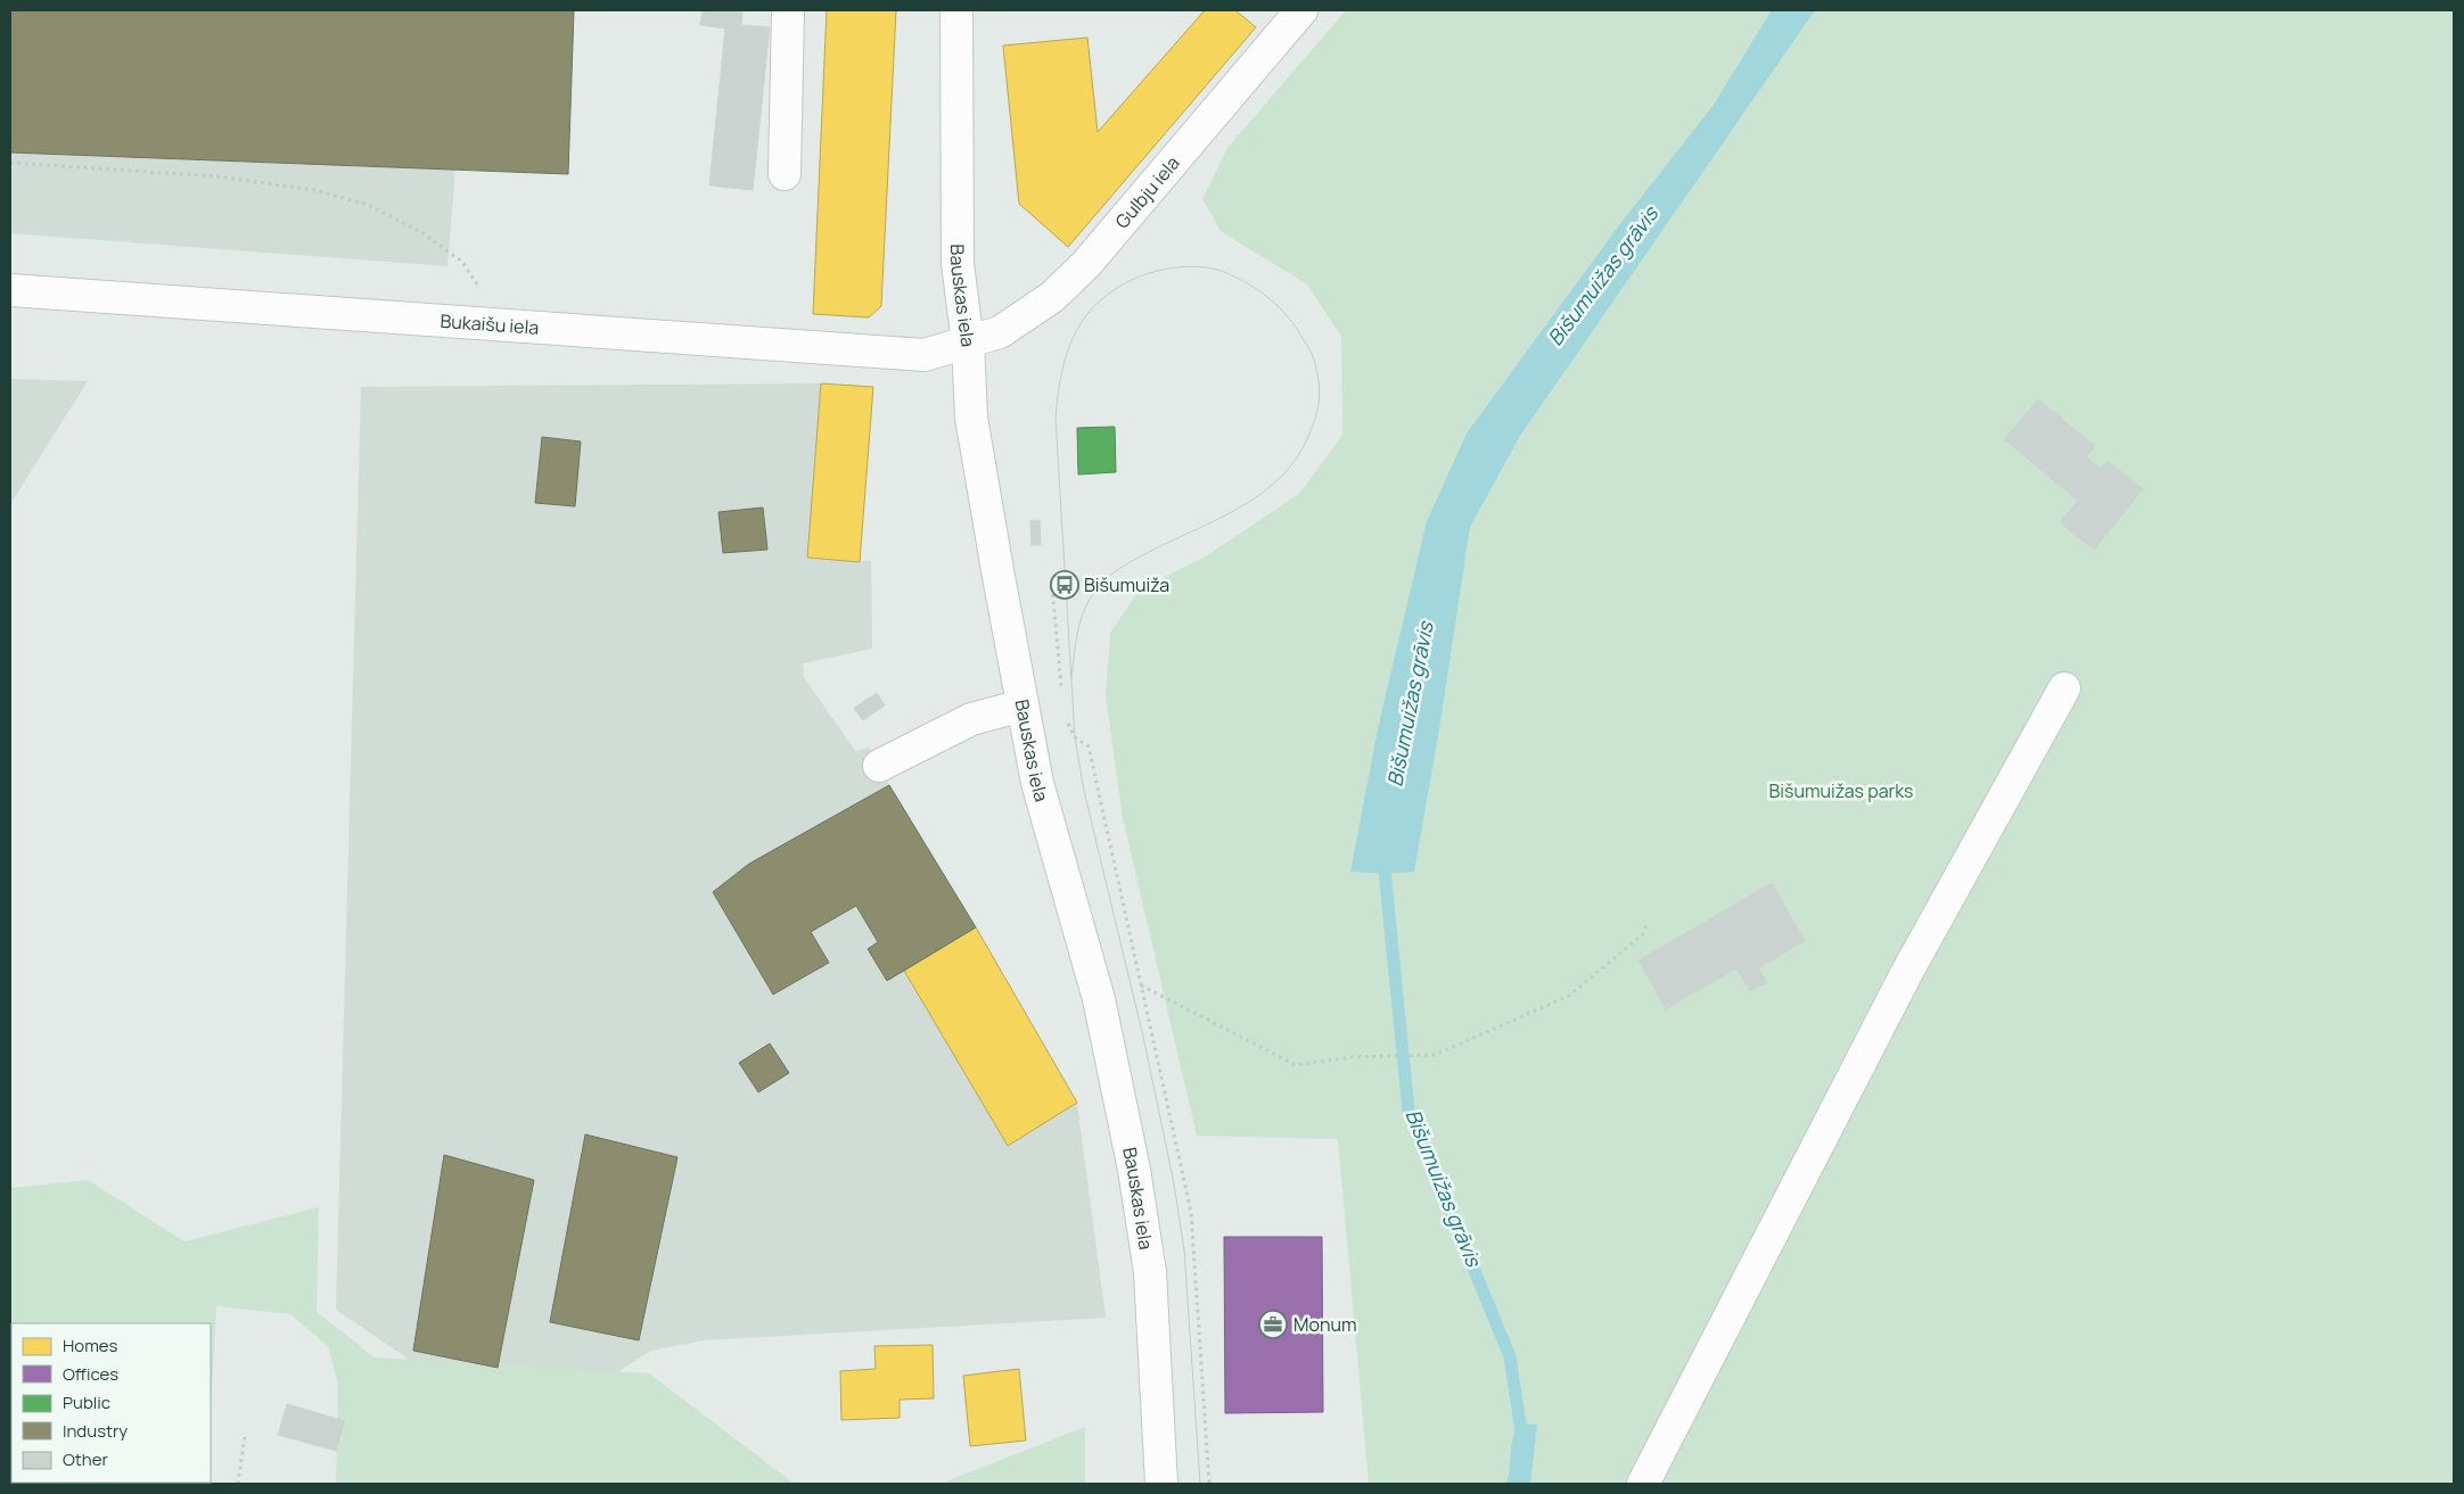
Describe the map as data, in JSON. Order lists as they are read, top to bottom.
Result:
{
  "streets": {
    "street": ["Gulbju iela", "Bauskas iela", "Bukaišu iela"]
  },
  "crossings": [
    ["Gulbju iela", "Bauskas iela"],
    ["Gulbju iela", "Bukaišu iela"],
    ["Bauskas iela", "Bukaišu iela"]
  ],
  "water": ["Bišumuižas grāvis"],
  "parks": ["Bišumuižas parks"],
  "places": {
    "bus stop": ["Bišumuiža"],
    "office": ["Monum"]
  },
  "legend": [
    "Homes",
    "Offices",
    "Public",
    "Industry",
    "Other"
  ]
}
